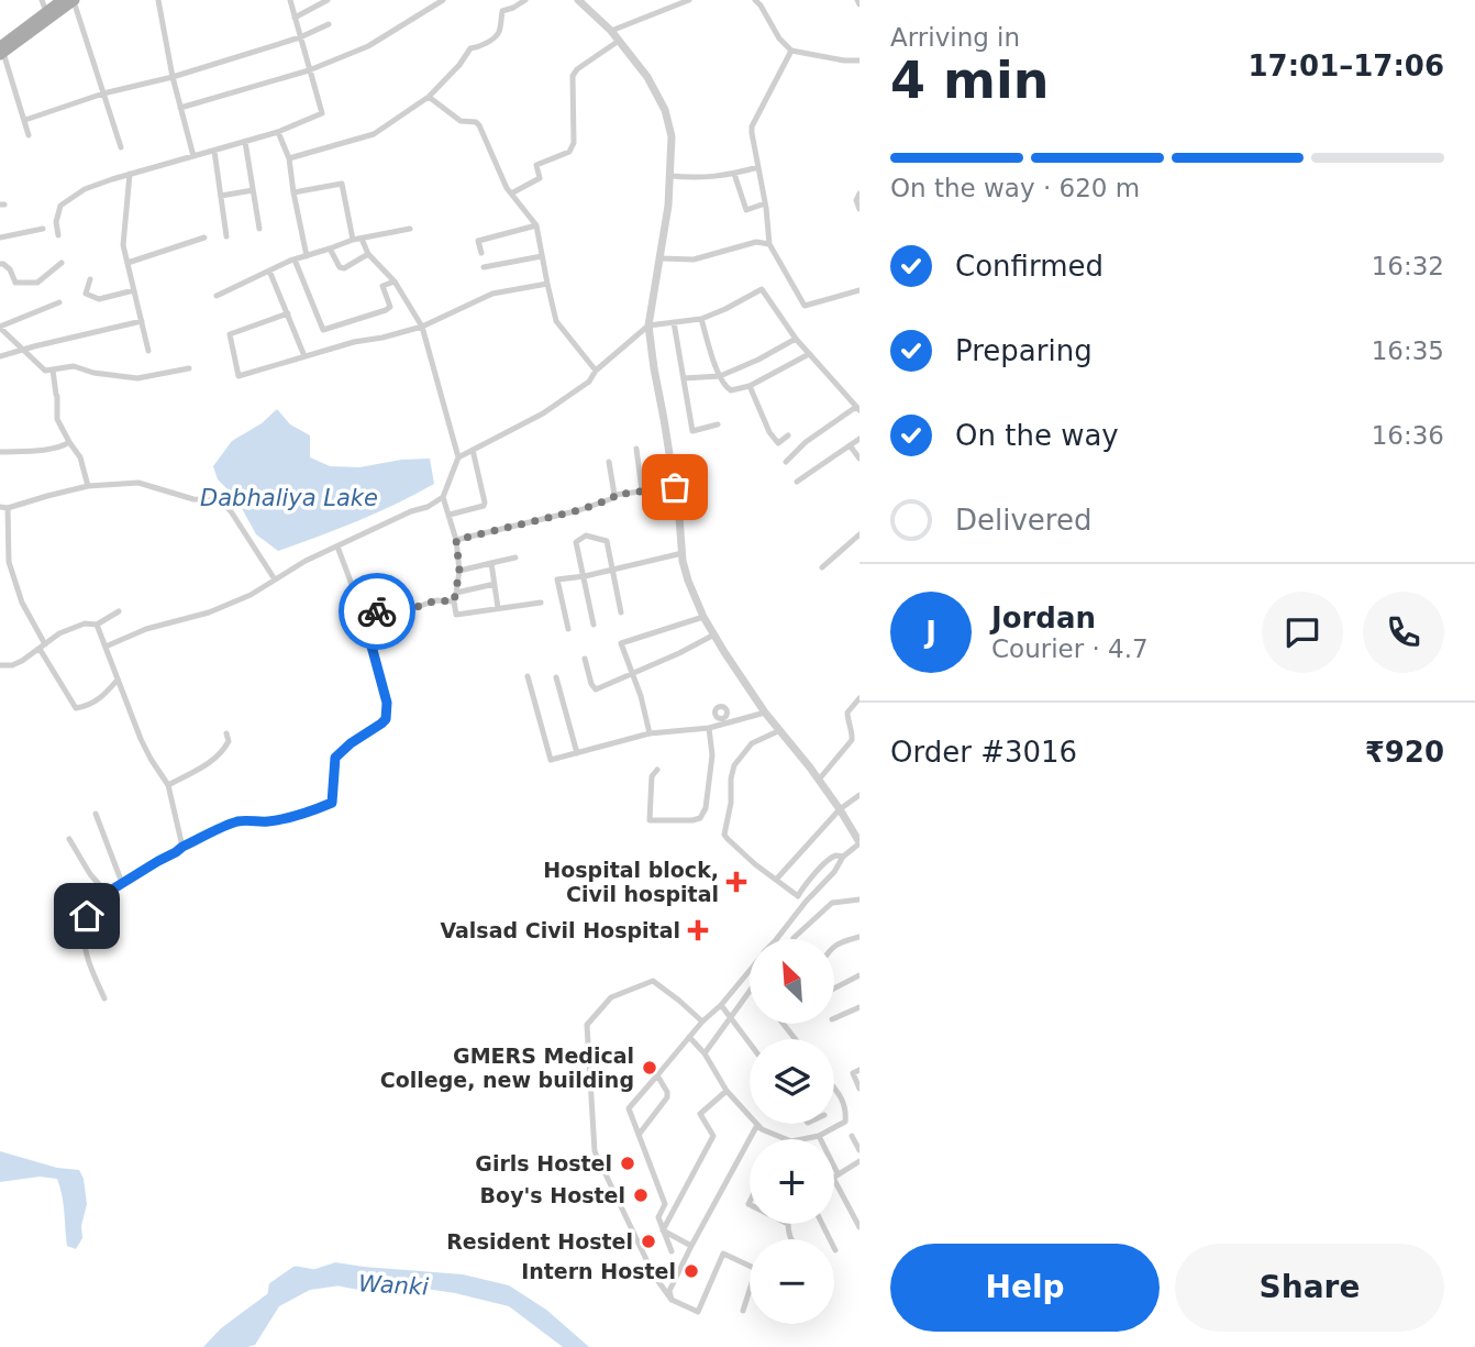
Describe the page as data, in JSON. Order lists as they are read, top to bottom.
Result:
{
  "water": ["Dabhaliya Lake", "Wanki"],
  "places": {
    "health": ["Hospital block, Civil hospital", "Valsad Civil Hospital"],
    "other": [
      "GMERS Medical College, new building",
      "Girls Hostel",
      "Boy's Hostel",
      "Resident Hostel",
      "Intern Hostel"
    ]
  },
  "north": "top left",
  "page": {
    "heading": ["4 min", "Arriving in", "17:01–17:06"],
    "panel": [
      "Jordan",
      "Courier · 4.7",
      "Order #3016",
      "₹920"
    ],
    "bar": "On the way · 620 m",
    "list": [
      ["Confirmed", "16:32"],
      ["Preparing", "16:35"],
      ["On the way", "16:36"],
      "Delivered"
    ],
    "round": "J",
    "map_buttons": ["+", "−"],
    "buttons": ["Help", "Share"]
  }
}
